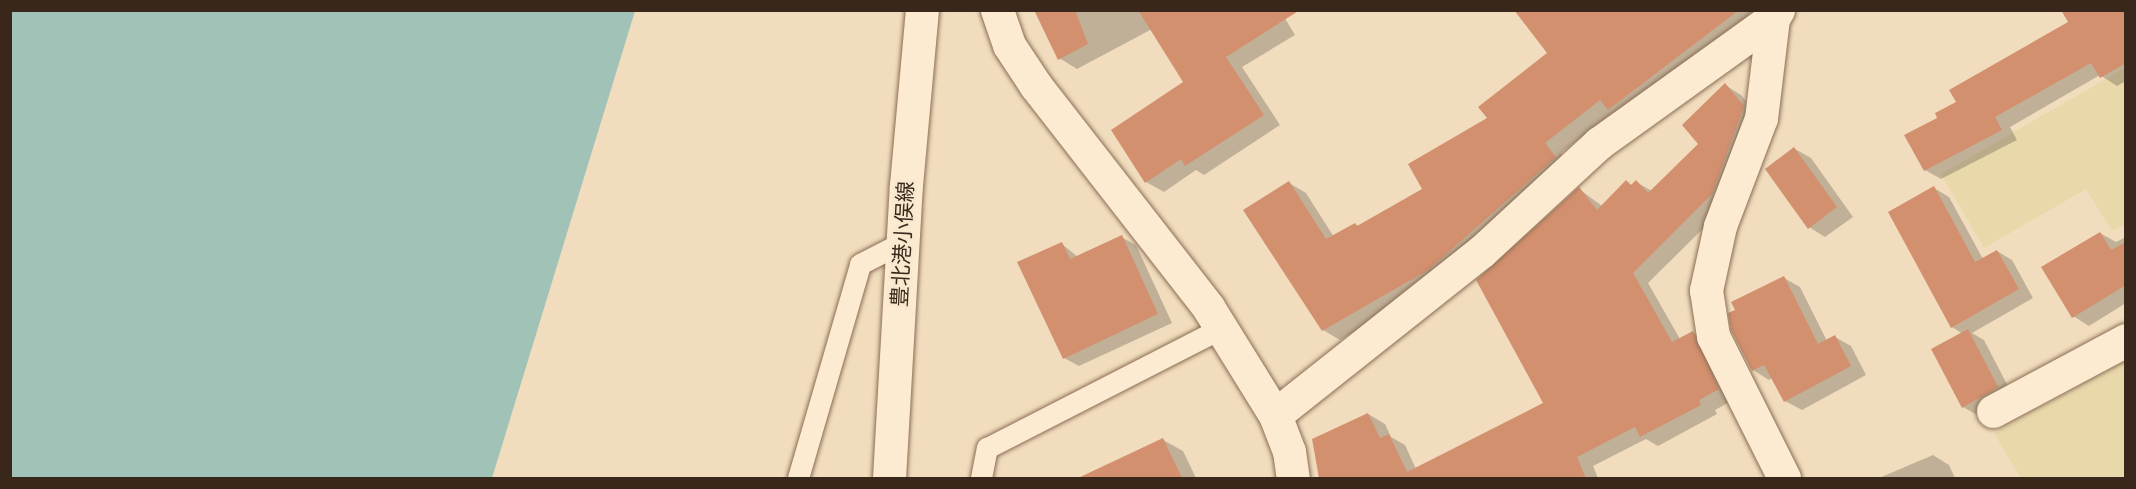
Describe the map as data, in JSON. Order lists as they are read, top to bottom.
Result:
{
  "streets": {
    "street": ["豊北港小俣線"]
  }
}
